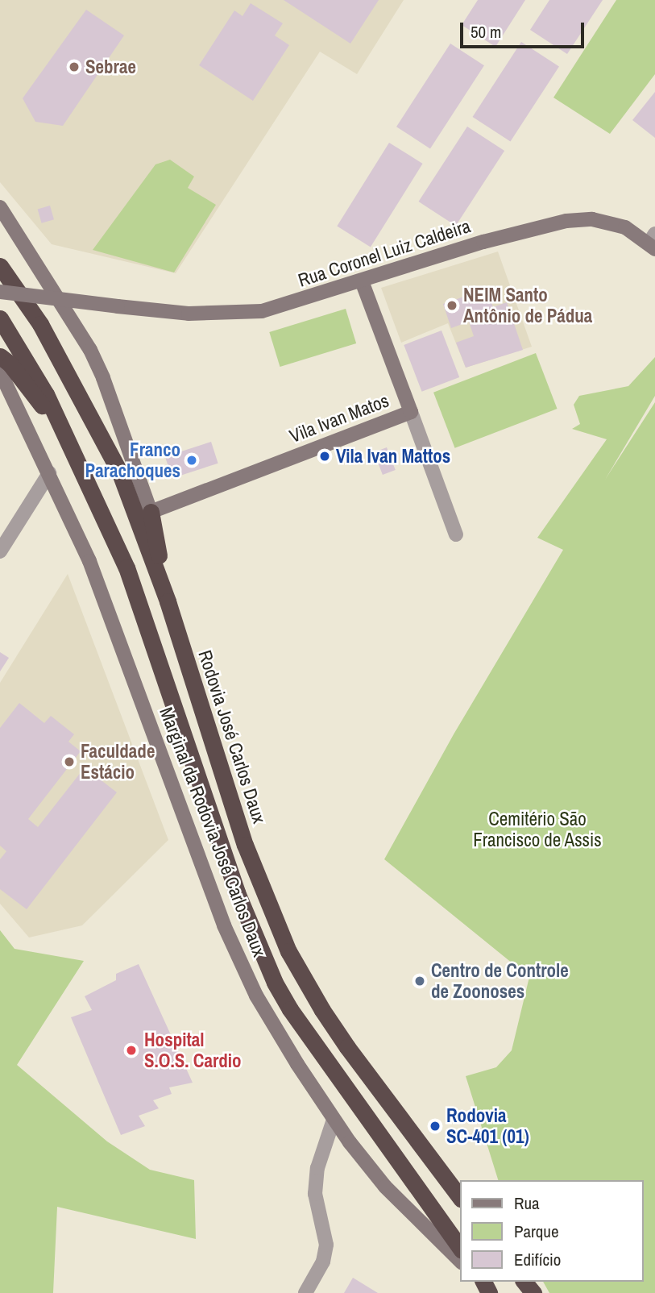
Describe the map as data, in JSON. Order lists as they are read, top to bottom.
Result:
{
  "streets": {
    "highway": ["Rodovia José Carlos Daux"],
    "main road": ["Rua Coronel Luiz Caldeira", "Vila Ivan Matos", "Marginal da Rodovia José Carlos Daux"]
  },
  "crossings": [
    ["Rua Coronel Luiz Caldeira", "Vila Ivan Matos"]
  ],
  "parks": ["Cemitério São Francisco de Assis"],
  "places": [
    "Sebrae",
    "NEIM Santo Antônio de Pádua",
    "Vila Ivan Mattos",
    "Franco Parachoques",
    "Faculdade Estácio",
    "Centro de Controle de Zoonoses",
    "Hospital S.O.S. Cardio",
    "Rodovia SC-401 (01)"
  ],
  "legend": ["Rua", "Parque", "Edifício"],
  "scale_bar": "50 m"
}
